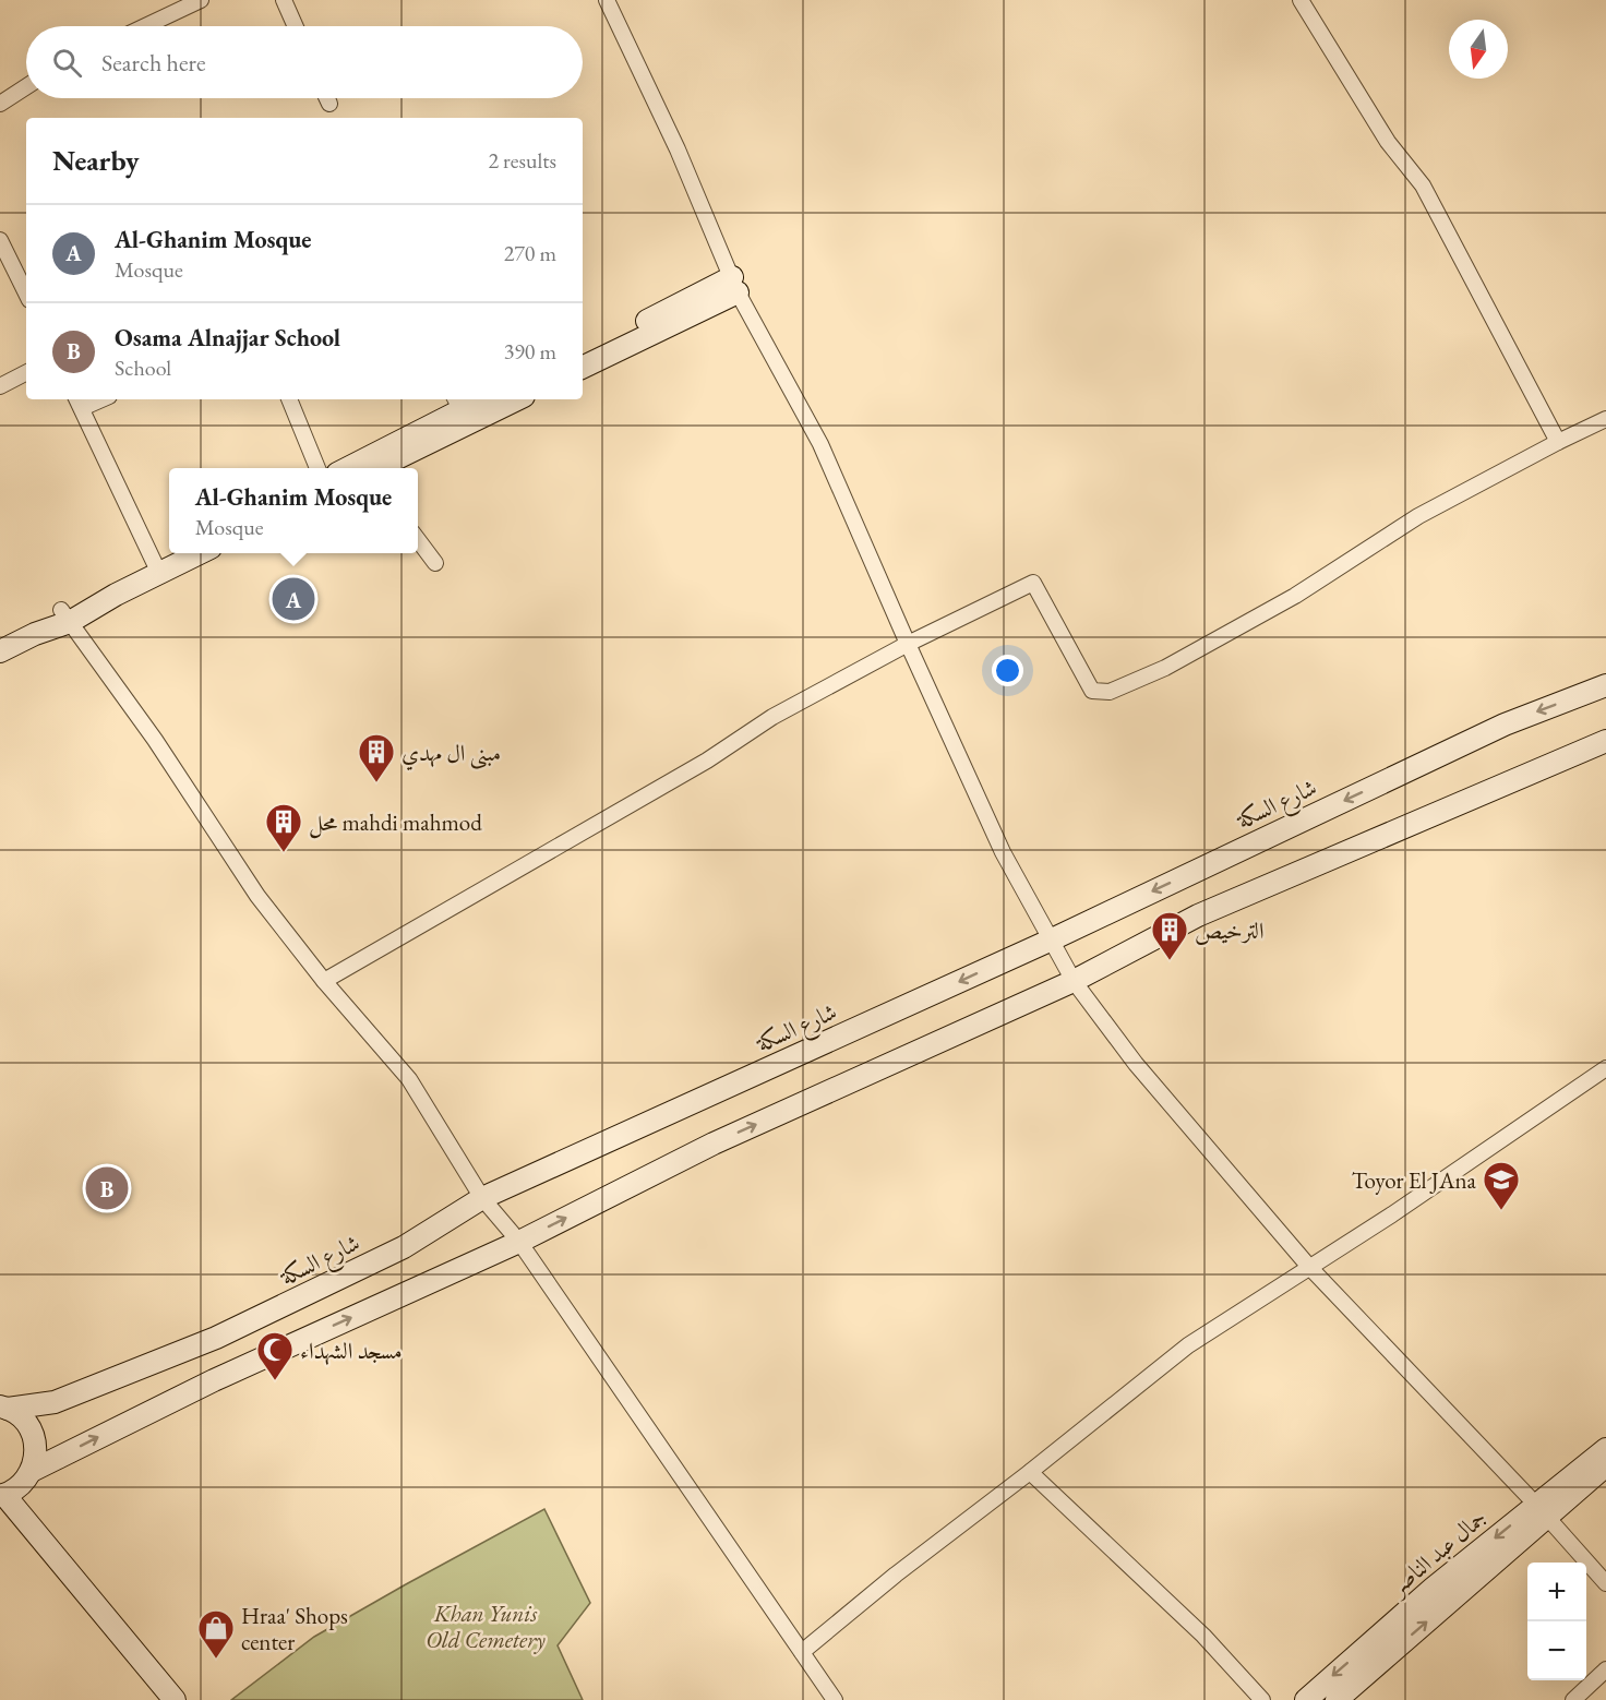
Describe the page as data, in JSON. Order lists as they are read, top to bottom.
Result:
{
  "streets": {
    "main road": ["شارع السكة", "جمال عبد الناصر"]
  },
  "parks": ["Khan Yunis Old Cemetery"],
  "places": {
    "building": ["مبنى ال مهدي", "محل mahdi mahmod", "الترخيص"],
    "school or university": ["Toyor El JAna"],
    "mosque": ["مسجد الشهداء"],
    "shop": ["Hraa' Shops center"]
  },
  "north": "bottom",
  "page": {
    "search": "Search here",
    "heading": ["Nearby", "2 results"],
    "list": [
      {
        "mark": "A",
        "name": "Al-Ghanim Mosque",
        "note": "Mosque",
        "value": "270 m"
      },
      {
        "mark": "B",
        "name": "Osama Alnajjar School",
        "note": "School",
        "value": "390 m"
      }
    ],
    "popup": ["Al-Ghanim Mosque", "Mosque"],
    "pins": ["A", "B"],
    "map_buttons": ["+", "−"]
  }
}
